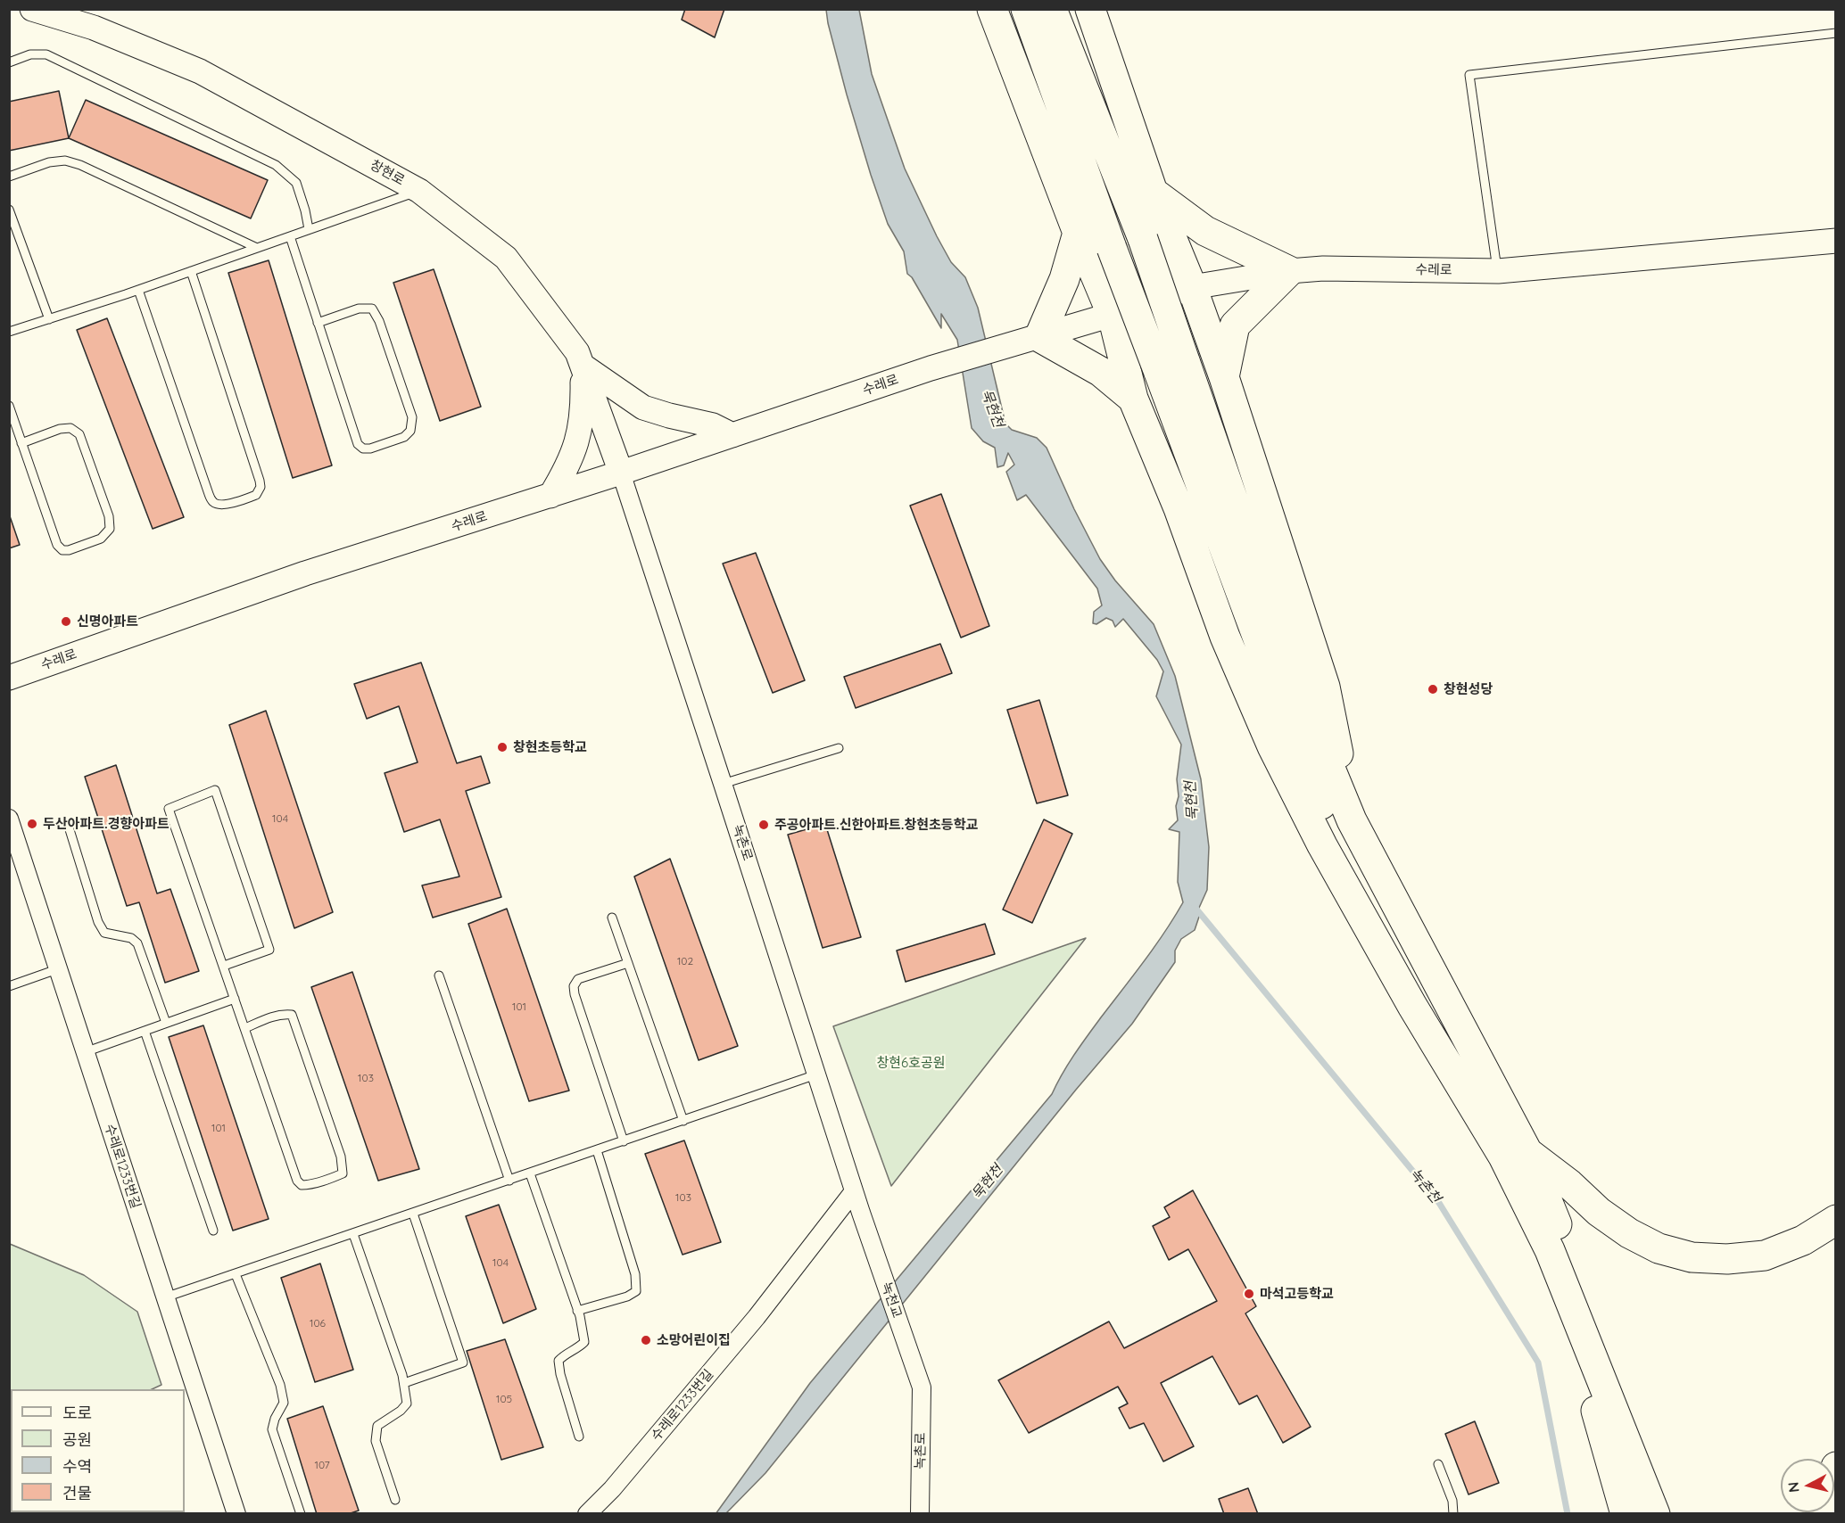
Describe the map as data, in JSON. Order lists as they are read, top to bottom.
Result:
{
  "streets": {
    "main road": ["창현로", "수레로"],
    "street": ["녹촌로", "수레로1233번길", "녹천교"]
  },
  "crossings": [
    ["창현로", "수레로"],
    ["창현로", "녹촌로"],
    ["수레로", "녹촌로"],
    ["녹촌로", "수레로1233번길"],
    ["녹촌로", "녹천교"]
  ],
  "water": ["묵현천", "녹촌천"],
  "parks": ["창현6호공원"],
  "places": [
    "신명아파트",
    "창현성당",
    "창현초등학교",
    "두산아파트.경향아파트",
    "주공아파트.신한아파트.창현초등학교",
    "마석고등학교",
    "소망어린이집"
  ],
  "house_numbers": [
    "104",
    "102",
    "101",
    "103",
    "101",
    "103",
    "104",
    "106",
    "105",
    "107"
  ],
  "legend": [
    "도로",
    "공원",
    "수역",
    "건물"
  ],
  "north": "left"
}
